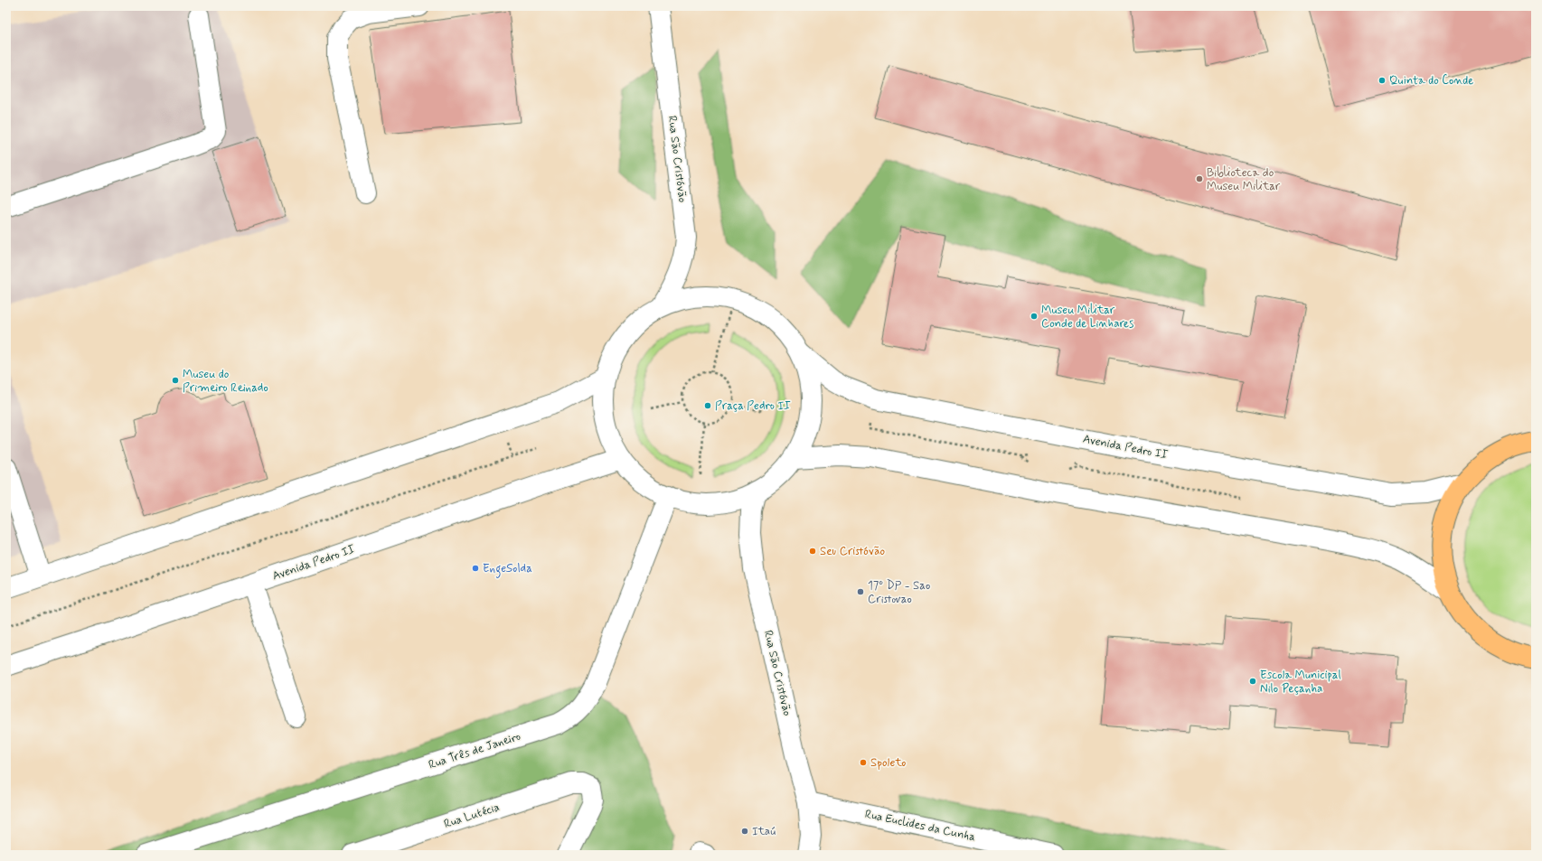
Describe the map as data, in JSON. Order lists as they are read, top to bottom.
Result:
{
  "streets": {
    "street": [
      "Rua São Cristóvão",
      "Avenida Pedro II",
      "Rua Três de Janeiro",
      "Rua Lutécia",
      "Rua Euclides da Cunha"
    ]
  },
  "crossings": [
    ["Rua São Cristóvão", "Rua Euclides da Cunha"]
  ],
  "places": [
    "Quinta do Conde",
    "Biblioteca do Museu Militar",
    "Museu Militar Conde de Linhares",
    "Museu do Primeiro Reinado",
    "Praça Pedro II",
    "Seu Cristóvão",
    "EngeSolda",
    "17º DP - Sao Cristovao",
    "Escola Municipal Nilo Peçanha",
    "Spoleto",
    "Itaú"
  ]
}
